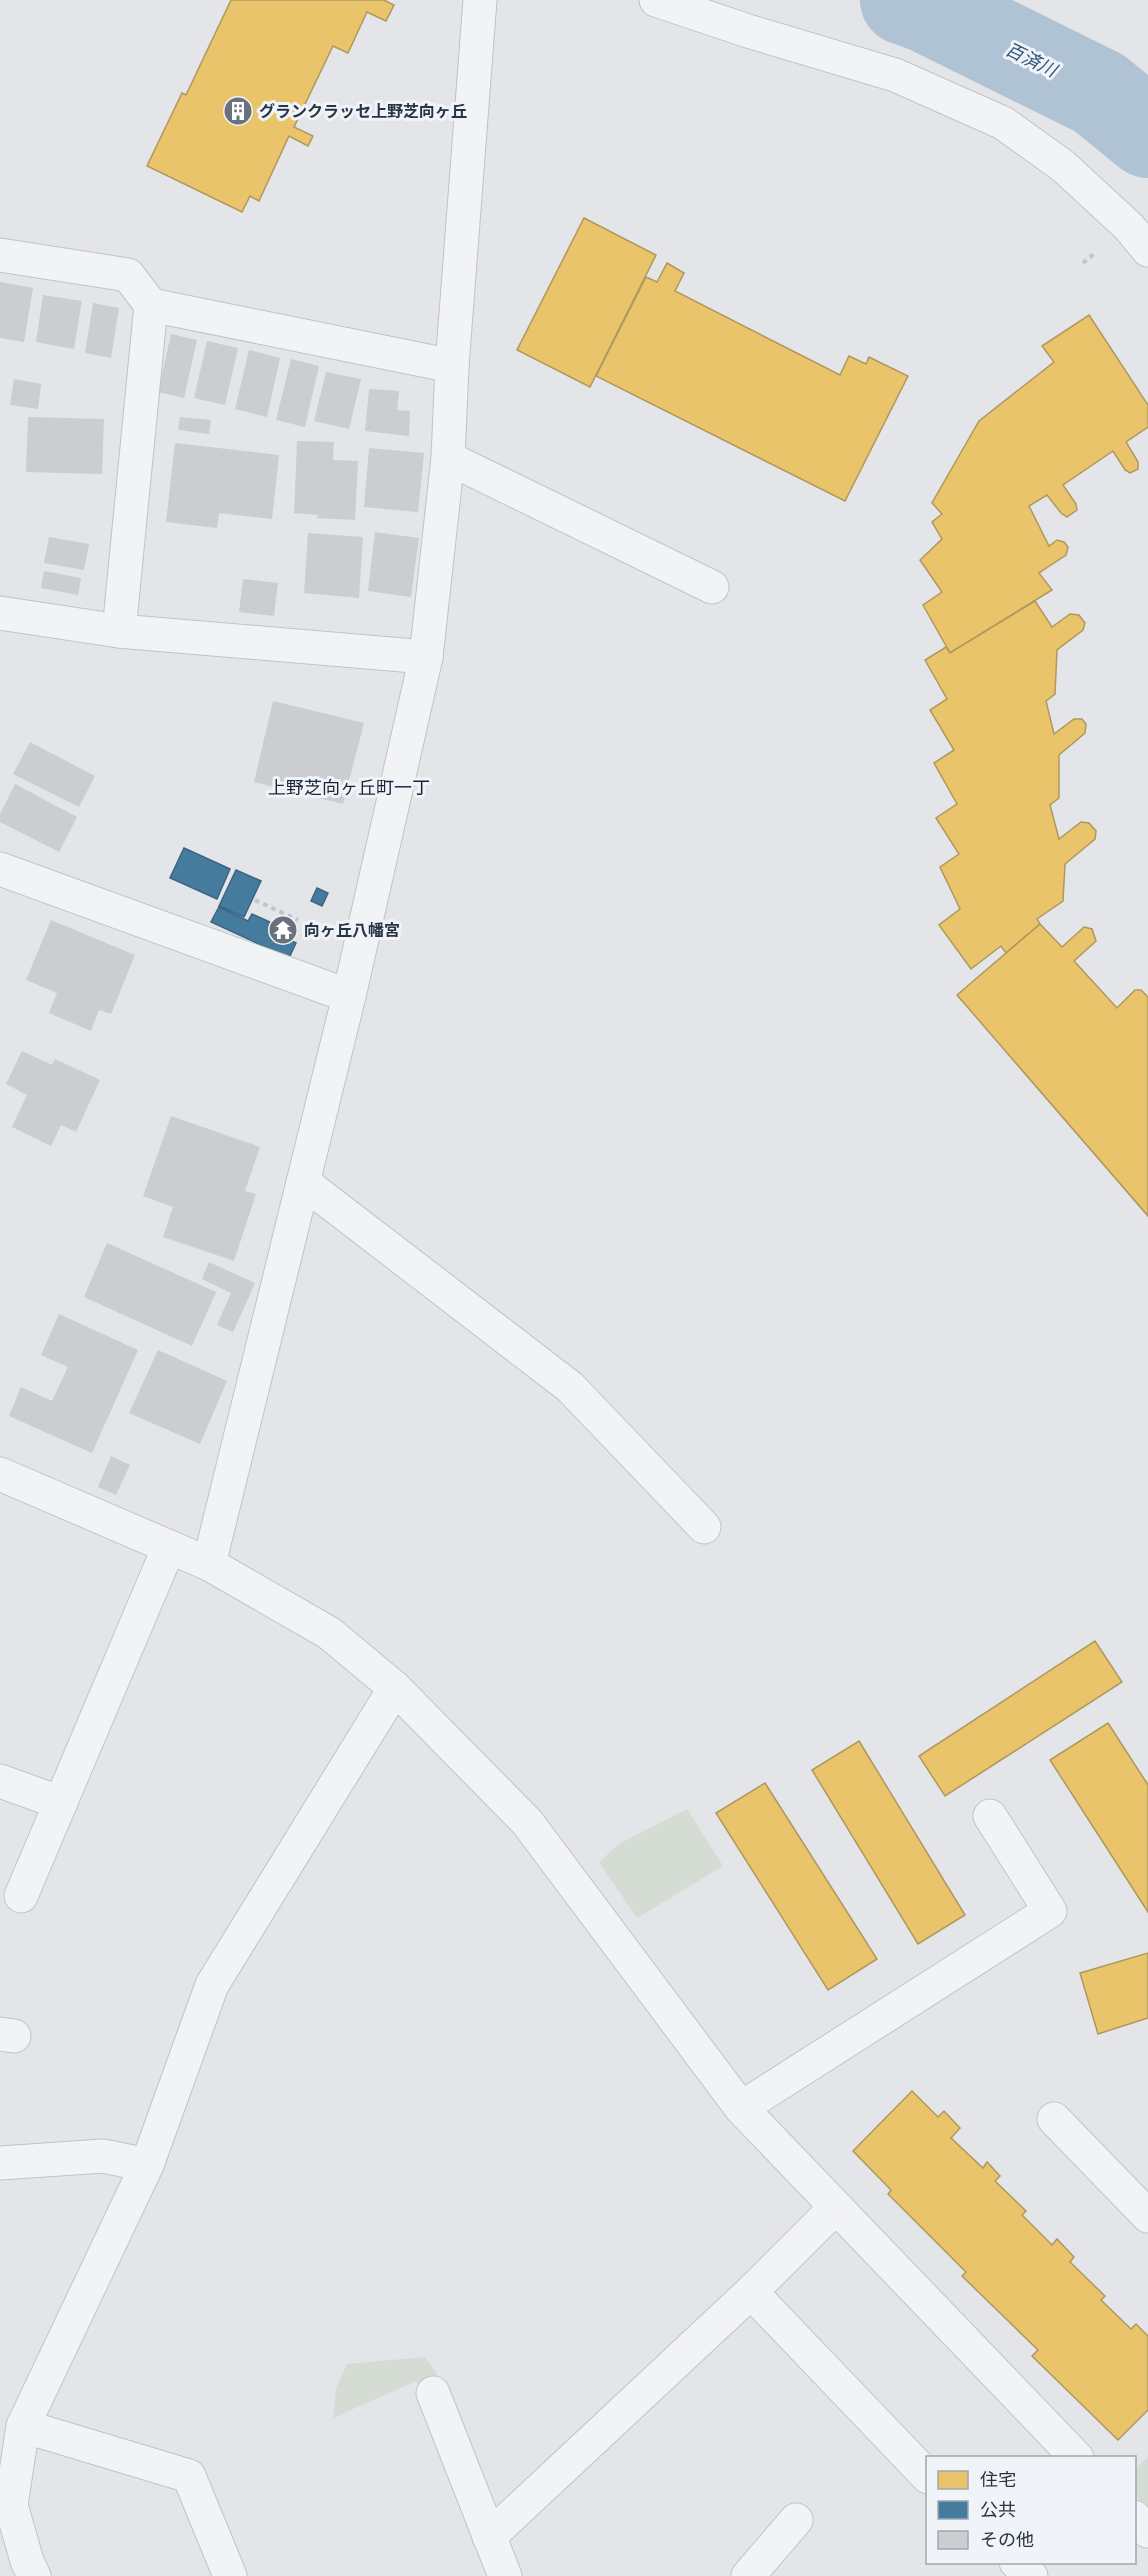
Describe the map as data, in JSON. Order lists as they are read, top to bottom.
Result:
{
  "districts": ["上野芝向ヶ丘町一丁"],
  "water": ["百済川"],
  "places": {
    "building": ["グランクラッセ上野芝向ヶ丘"],
    "temple": ["向ヶ丘八幡宮"]
  },
  "legend": ["住宅", "公共", "その他"]
}
